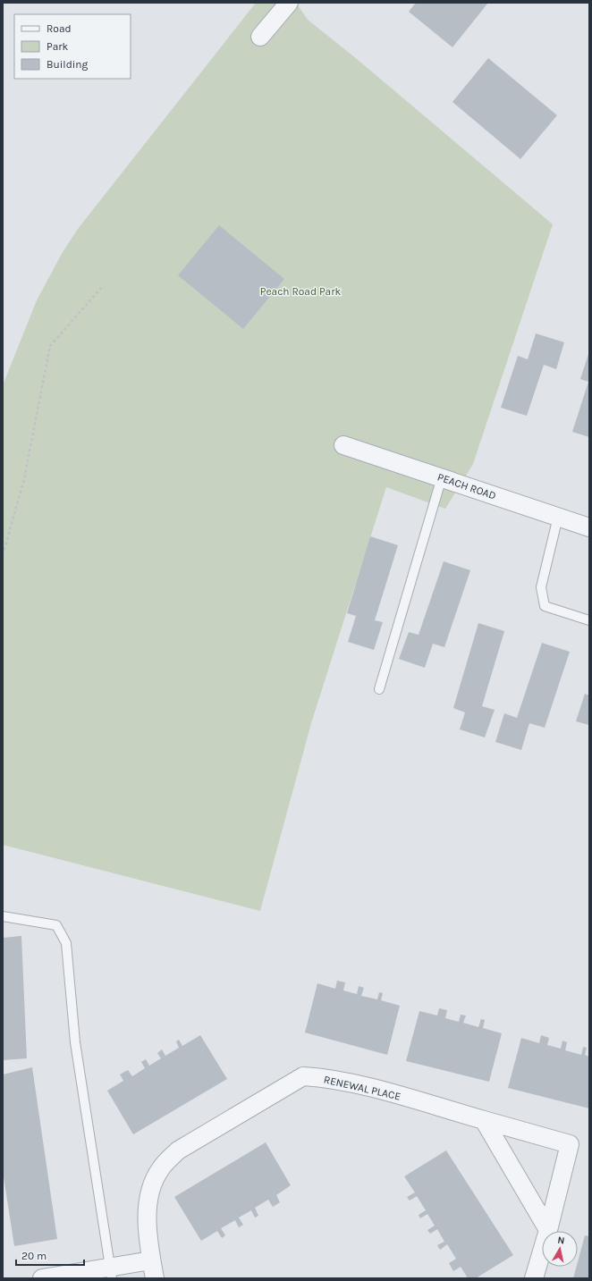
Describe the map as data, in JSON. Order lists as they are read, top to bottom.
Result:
{
  "streets": {
    "street": ["PEACH ROAD", "RENEWAL PLACE"]
  },
  "parks": ["Peach Road Park"],
  "legend": ["Road", "Park", "Building"],
  "scale_bar": "20 m",
  "north": "top"
}
